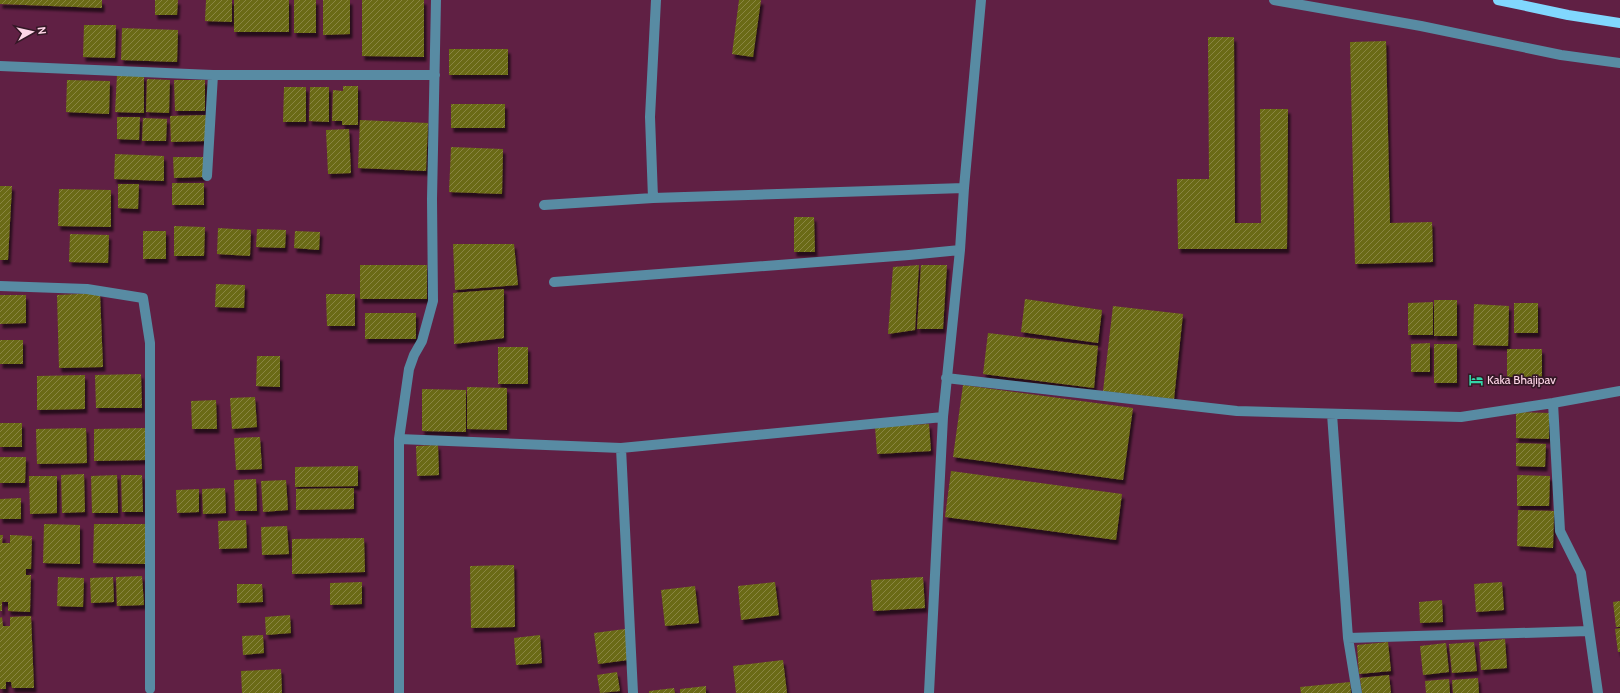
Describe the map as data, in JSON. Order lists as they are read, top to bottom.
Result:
{
  "places": {
    "hotel": ["Kaka Bhajipav"]
  },
  "north": "right"
}
